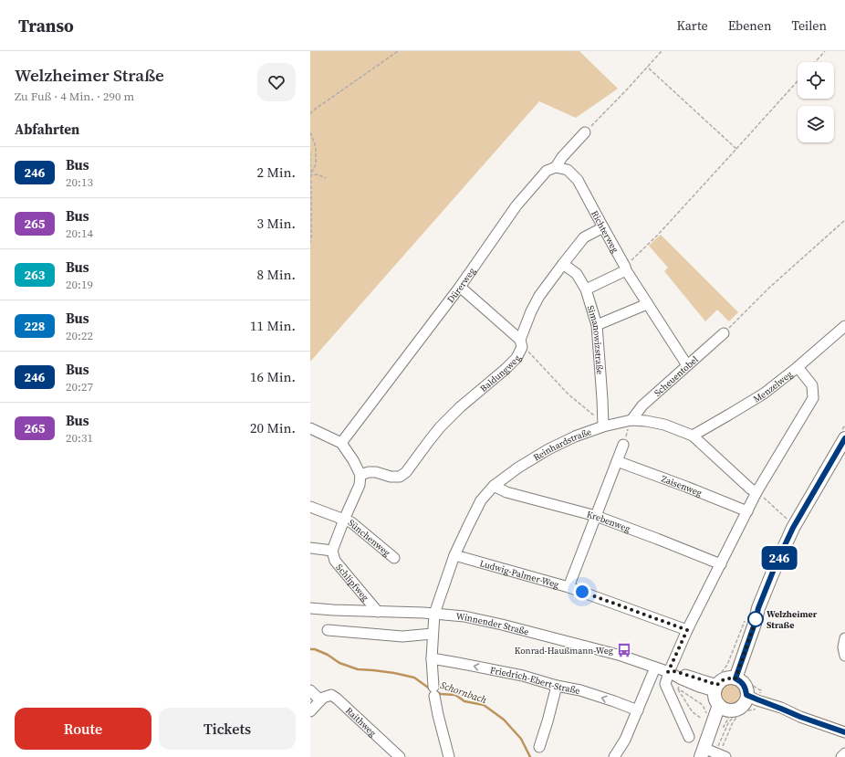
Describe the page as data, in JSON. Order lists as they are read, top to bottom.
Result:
{
  "streets": {
    "street": [
      "Richterweg",
      "Dürerweg",
      "Simanowizstraße",
      "Baldungweg",
      "Scheuentobel",
      "Menzelweg",
      "Reinhardstraße",
      "Zaisenweg",
      "Krebenweg",
      "Sünchenweg",
      "Ludwig-Palmer-Weg",
      "Schlipfweg",
      "Winnender Straße",
      "Friedrich-Ebert-Straße",
      "Raithweg"
    ]
  },
  "crossings": [
    ["Richterweg", "Dürerweg"],
    ["Richterweg", "Baldungweg"],
    ["Richterweg", "Scheuentobel"],
    ["Simanowizstraße", "Baldungweg"],
    ["Simanowizstraße", "Reinhardstraße"],
    ["Baldungweg", "Sünchenweg"],
    ["Scheuentobel", "Reinhardstraße"],
    ["Menzelweg", "Reinhardstraße"],
    ["Reinhardstraße", "Krebenweg"],
    ["Reinhardstraße", "Ludwig-Palmer-Weg"],
    ["Reinhardstraße", "Winnender Straße"],
    ["Reinhardstraße", "Friedrich-Ebert-Straße"],
    ["Sünchenweg", "Schlipfweg"],
    ["Schlipfweg", "Winnender Straße"]
  ],
  "one_way": ["Friedrich-Ebert-Straße"],
  "water": ["Schornbach"],
  "places": {
    "other": ["Welzheimer Straße"],
    "bus stop": ["Konrad-Haußmann-Weg"]
  },
  "lines": ["bus line 246"],
  "page": {
    "header": "Transo",
    "nav": ["Karte", "Ebenen", "Teilen"],
    "heading": [
      ["Welzheimer Straße", "Zu Fuß · 4 Min. · 290 m"],
      "Abfahrten"
    ],
    "on_map": "246",
    "list": [
      {
        "mark": "246",
        "name": "Bus",
        "note": "20:13",
        "value": "2 Min."
      },
      {
        "mark": "265",
        "name": "Bus",
        "note": "20:14",
        "value": "3 Min."
      },
      {
        "mark": "263",
        "name": "Bus",
        "note": "20:19",
        "value": "8 Min."
      },
      {
        "mark": "228",
        "name": "Bus",
        "note": "20:22",
        "value": "11 Min."
      },
      {
        "mark": "246",
        "name": "Bus",
        "note": "20:27",
        "value": "16 Min."
      },
      {
        "mark": "265",
        "name": "Bus",
        "note": "20:31",
        "value": "20 Min."
      }
    ],
    "buttons": ["Route", "Tickets"]
  }
}
